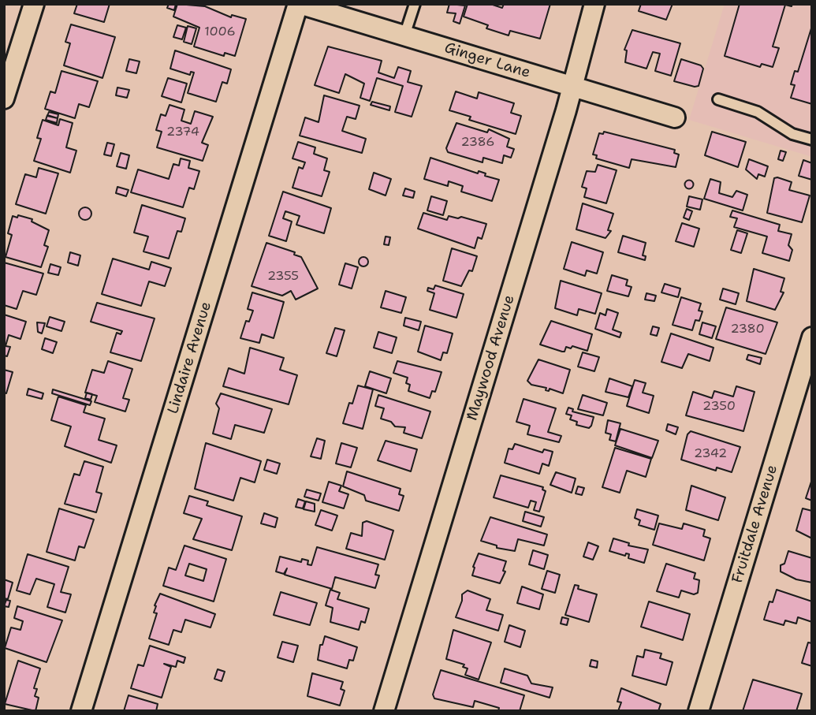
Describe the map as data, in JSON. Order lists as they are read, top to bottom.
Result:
{
  "streets": {
    "street": [
      "Ginger Lane",
      "Lindaire Avenue",
      "Maywood Avenue",
      "Fruitdale Avenue"
    ]
  },
  "crossings": [
    ["Ginger Lane", "Lindaire Avenue"],
    ["Ginger Lane", "Maywood Avenue"]
  ],
  "house_numbers": [
    "1006",
    "2374",
    "2386",
    "2355",
    "2380",
    "2350",
    "2342"
  ]
}
